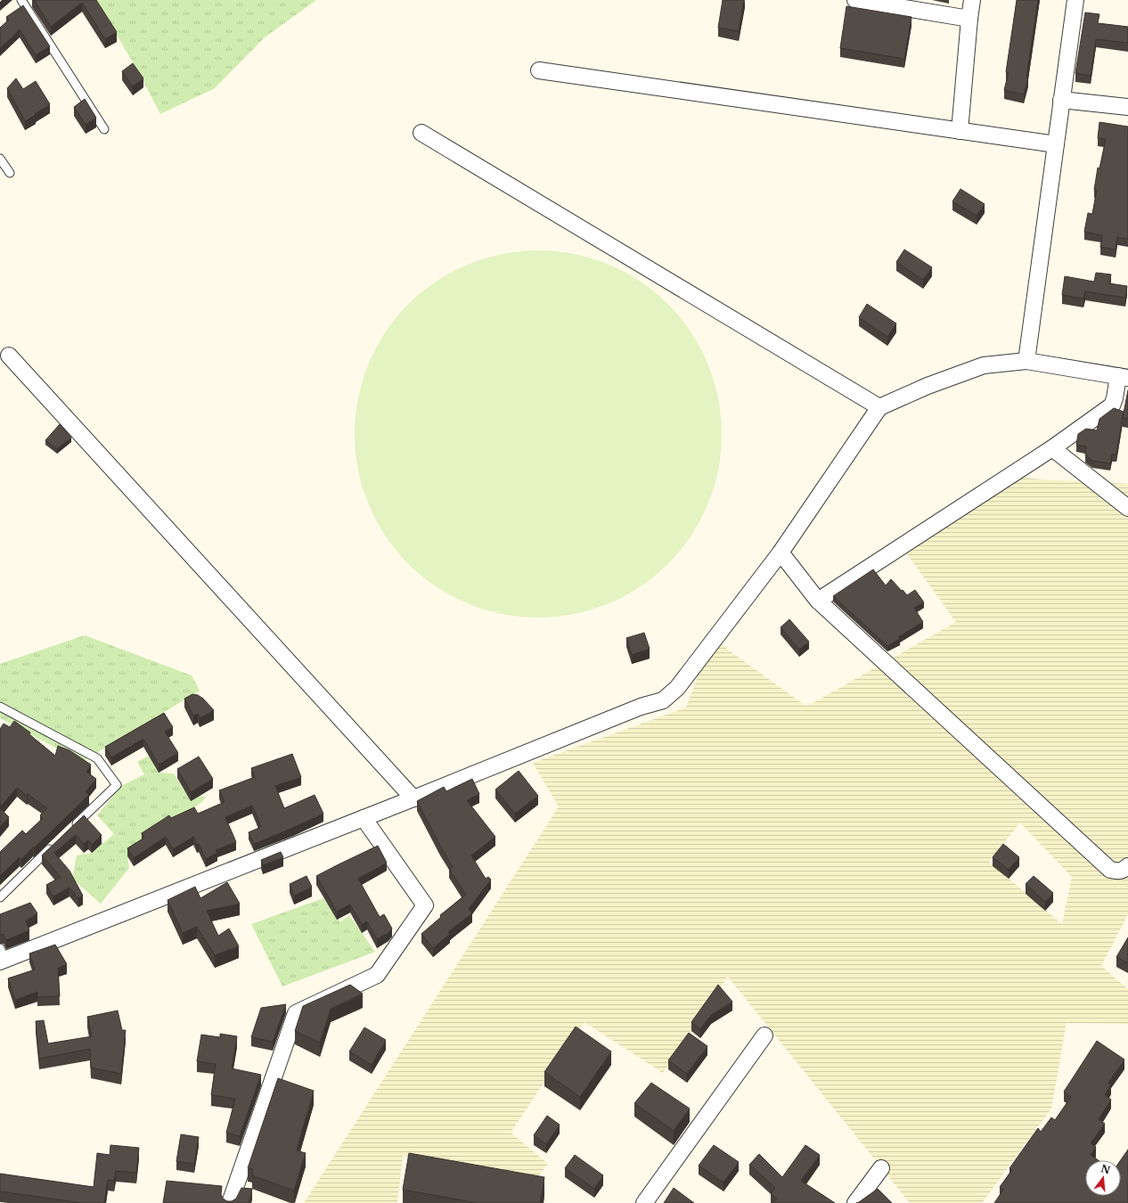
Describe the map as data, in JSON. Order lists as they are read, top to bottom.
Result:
{
  "north": "top"
}
